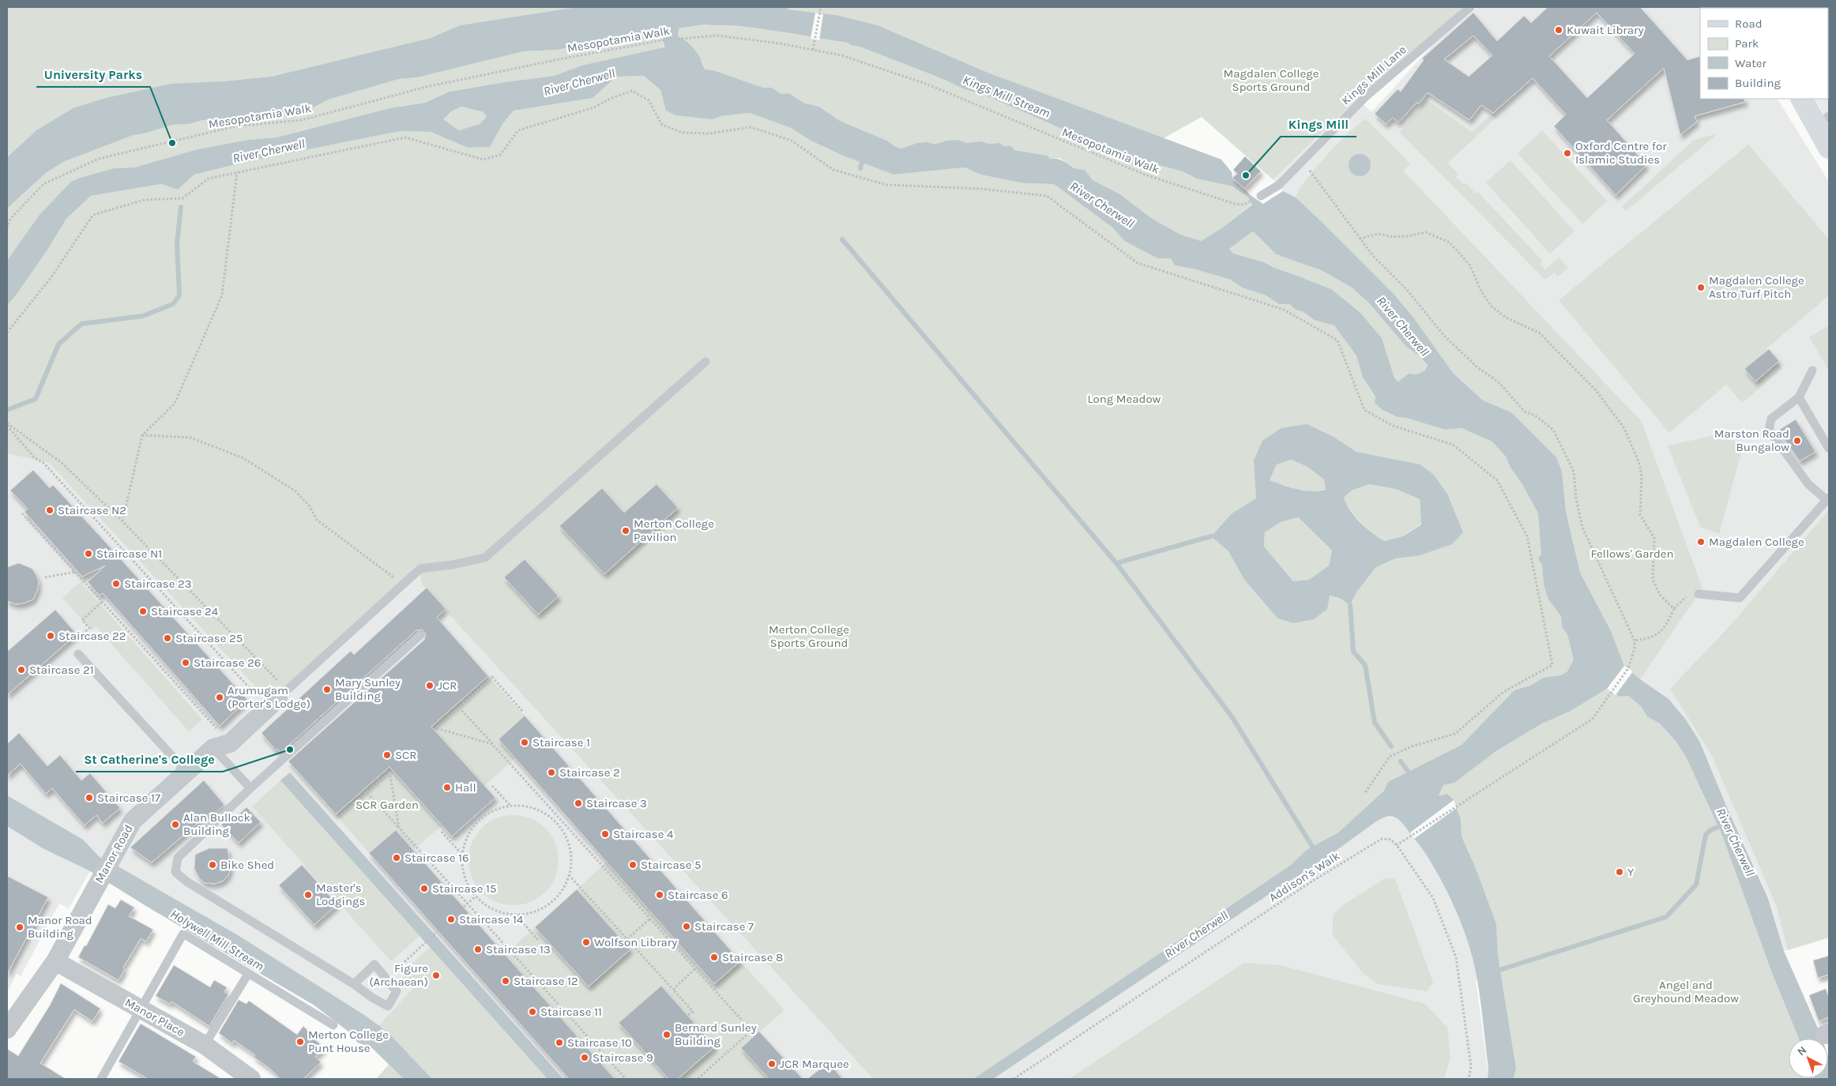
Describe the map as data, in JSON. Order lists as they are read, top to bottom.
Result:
{
  "streets": {
    "street": ["Manor Road", "Manor Place"],
    "lane": ["Kings Mill Lane"],
    "path": ["Mesopotamia Walk", "Addison's Walk"]
  },
  "crossings": [
    ["Manor Road", "Manor Place"]
  ],
  "water": ["River Cherwell", "Kings Mill Stream", "Holywell Mill Stream"],
  "parks": [
    "Magdalen College Sports Ground",
    "Long Meadow",
    "Fellows' Garden",
    "Merton College Sports Ground",
    "SCR Garden",
    "Angel and Greyhound Meadow"
  ],
  "places": [
    "Kuwait Library",
    "University Parks",
    "Oxford Centre for Islamic Studies",
    "Kings Mill",
    "Magdalen College Astro Turf Pitch",
    "Marston Road Bungalow",
    "Staircase N2",
    "Merton College Pavilion",
    "Magdalen College",
    "Staircase N1",
    "Staircase 23",
    "Staircase 24",
    "Staircase 22",
    "Staircase 25",
    "Staircase 26",
    "Staircase 21",
    "JCR",
    "Mary Sunley Building",
    "Arumugam (Porter's Lodge)",
    "Staircase 1",
    "St Catherine's College",
    "SCR",
    "Staircase 2",
    "Hall",
    "Staircase 17",
    "Staircase 3",
    "Alan Bullock Building",
    "Staircase 4",
    "Staircase 16",
    "Bike Shed",
    "Staircase 5",
    "Y",
    "Staircase 15",
    "Master's Lodgings",
    "Staircase 6",
    "Staircase 14",
    "Staircase 7",
    "Manor Road Building",
    "Wolfson Library",
    "Staircase 13",
    "Staircase 8",
    "Figure (Archaean)",
    "Staircase 12",
    "Staircase 11",
    "Bernard Sunley Building",
    "Merton College Punt House",
    "Staircase 10",
    "Staircase 9",
    "JCR Marquee"
  ],
  "legend": [
    "Road",
    "Park",
    "Water",
    "Building"
  ],
  "north": "top left"
}
